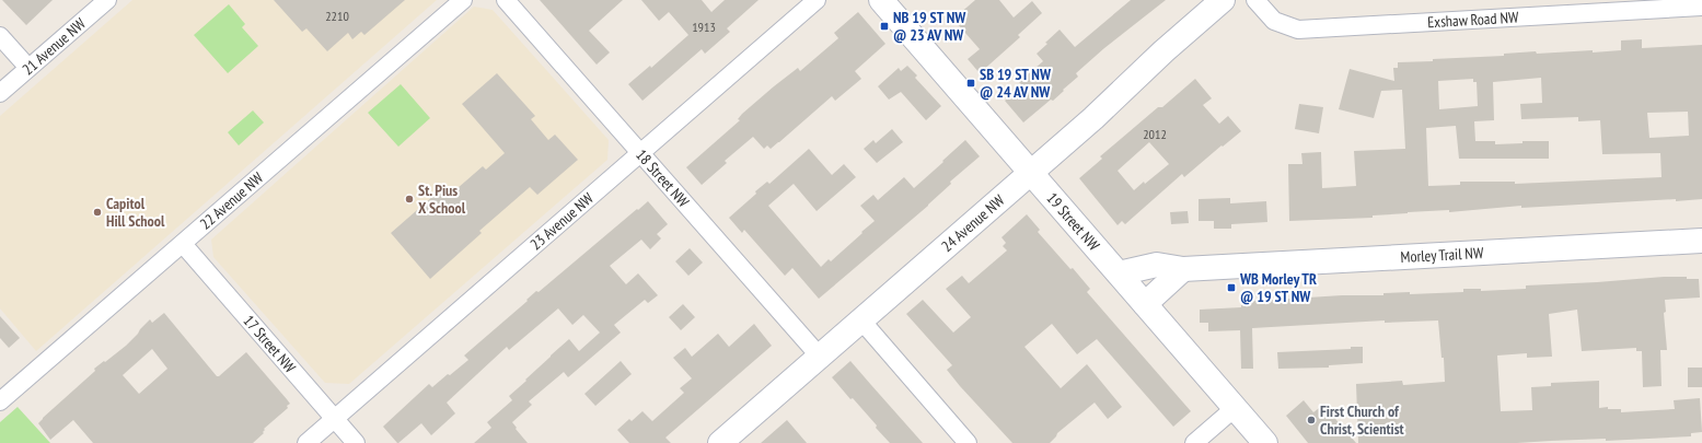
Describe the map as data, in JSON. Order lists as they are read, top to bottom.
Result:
{
  "streets": {
    "street": [
      "Exshaw Road NW",
      "21 Avenue NW",
      "18 Street NW",
      "22 Avenue NW",
      "19 Street NW",
      "23 Avenue NW",
      "24 Avenue NW",
      "Morley Trail NW",
      "17 Street NW"
    ]
  },
  "crossings": [
    ["18 Street NW", "23 Avenue NW"],
    ["18 Street NW", "24 Avenue NW"],
    ["22 Avenue NW", "17 Street NW"],
    ["19 Street NW", "24 Avenue NW"],
    ["19 Street NW", "Morley Trail NW"],
    ["23 Avenue NW", "17 Street NW"]
  ],
  "places": {
    "transit": ["NB 19 ST NW @ 23 AV NW", "SB 19 ST NW @ 24 AV NW", "WB Morley TR @ 19 ST NW"],
    "other": ["St. Pius X School", "Capitol Hill School", "First Church of Christ, Scientist"]
  },
  "house_numbers": ["2210", "1913", "2012"]
}
